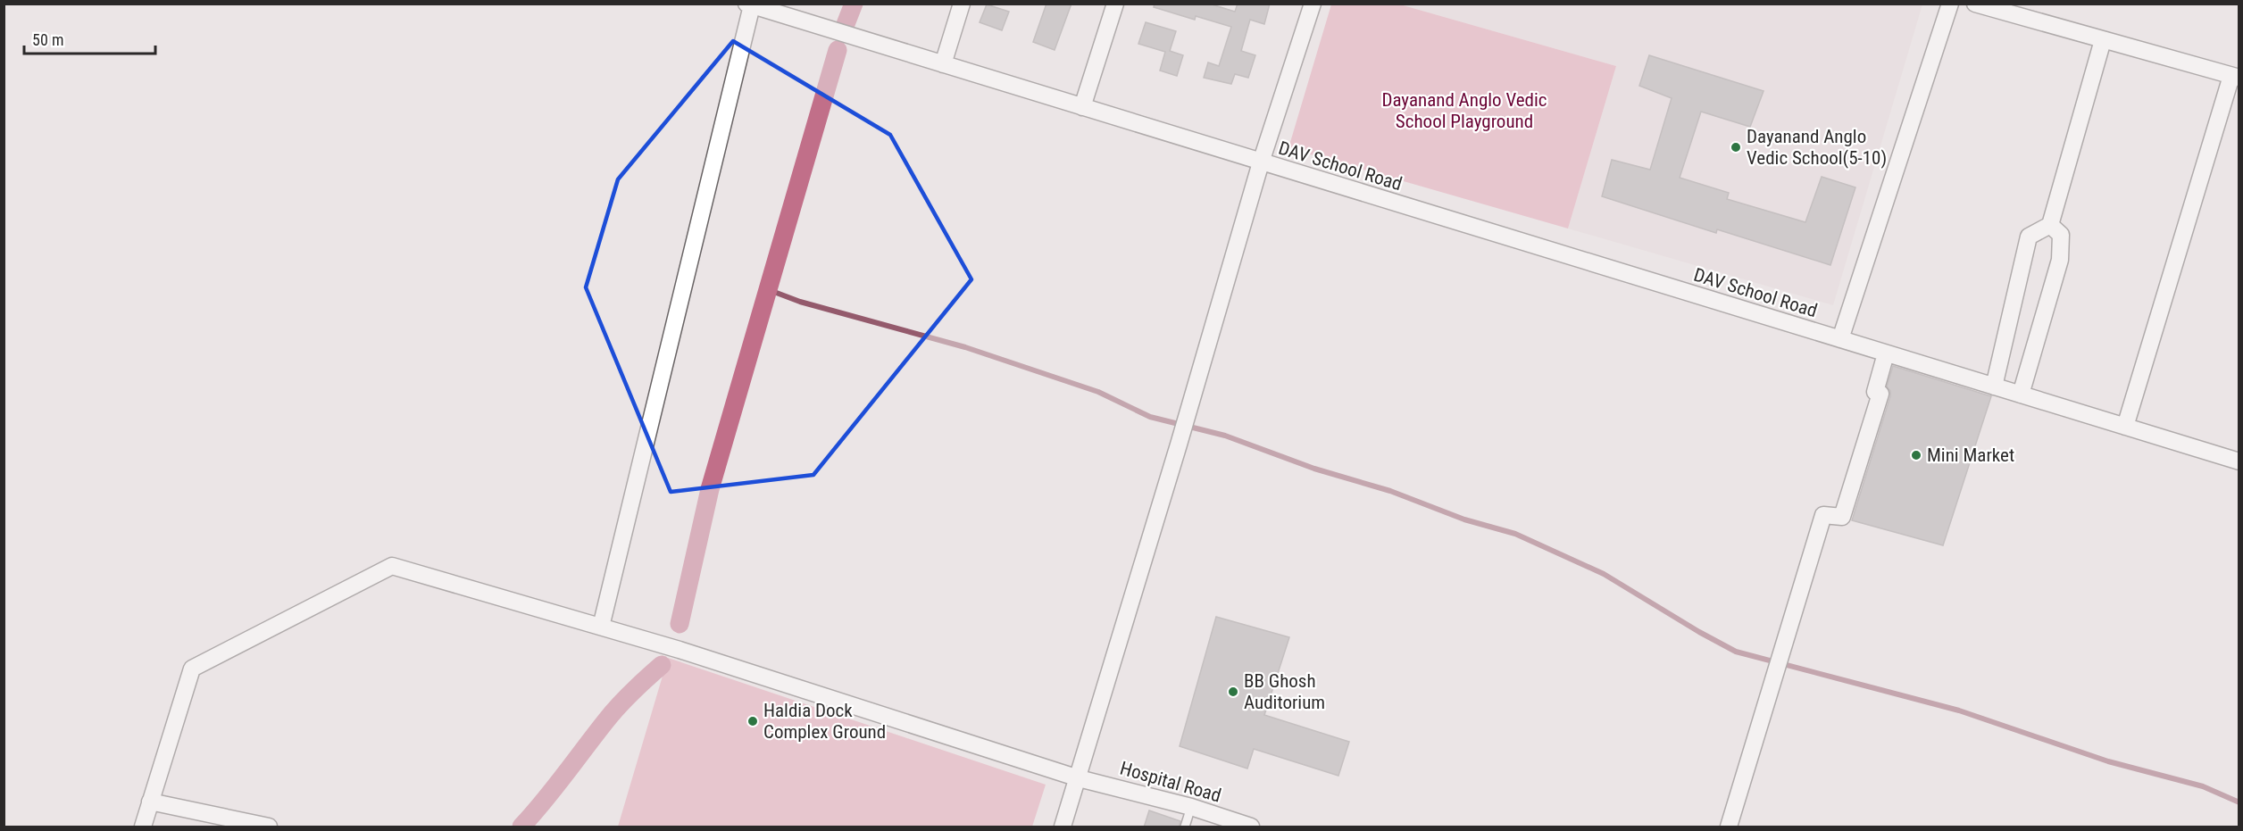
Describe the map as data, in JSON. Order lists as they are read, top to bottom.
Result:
{
  "streets": {
    "street": ["DAV School Road", "Hospital Road"]
  },
  "parks": ["Dayanand Anglo Vedic School Playground"],
  "places": [
    "Dayanand Anglo Vedic School(5-10)",
    "Mini Market",
    "BB Ghosh Auditorium",
    "Haldia Dock Complex Ground"
  ],
  "scale_bar": "50 m"
}
